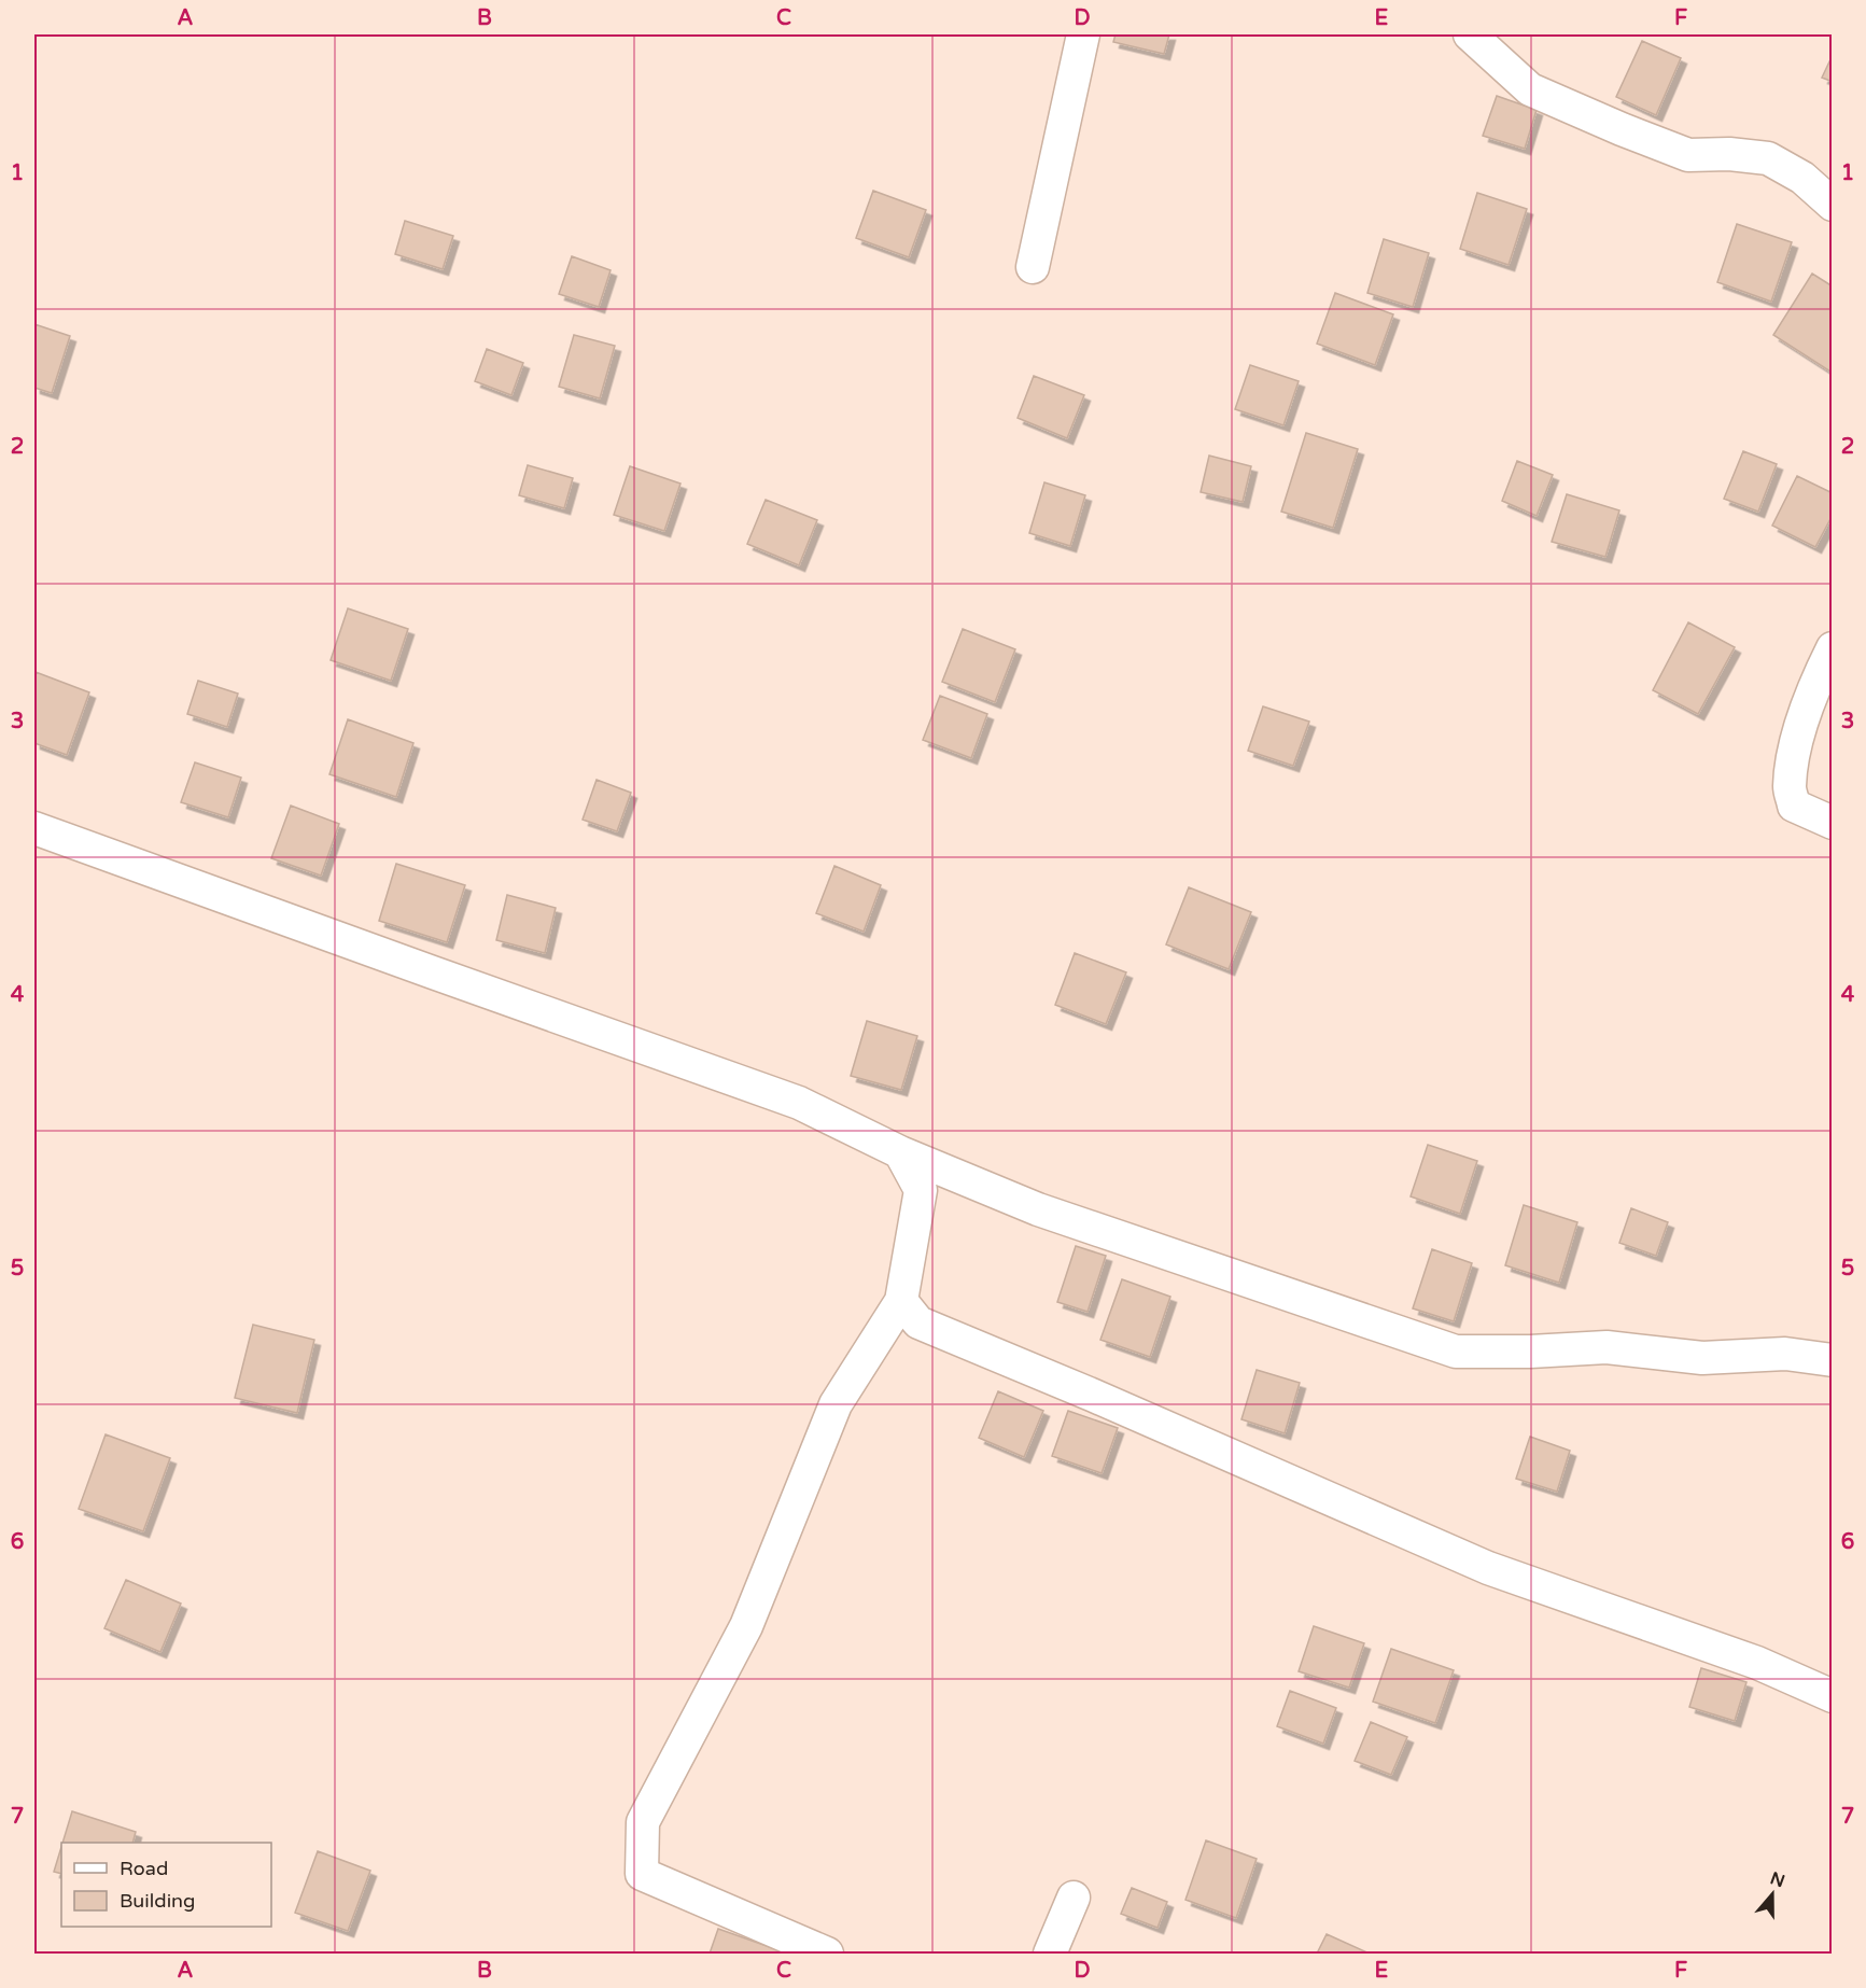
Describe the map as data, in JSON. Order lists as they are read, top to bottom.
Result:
{
  "legend": ["Road", "Building"],
  "north": "top",
  "grid": {
    "columns": [
      "A",
      "B",
      "C",
      "D",
      "E",
      "F"
    ],
    "rows": [
      "1",
      "2",
      "3",
      "4",
      "5",
      "6",
      "7"
    ]
  }
}
